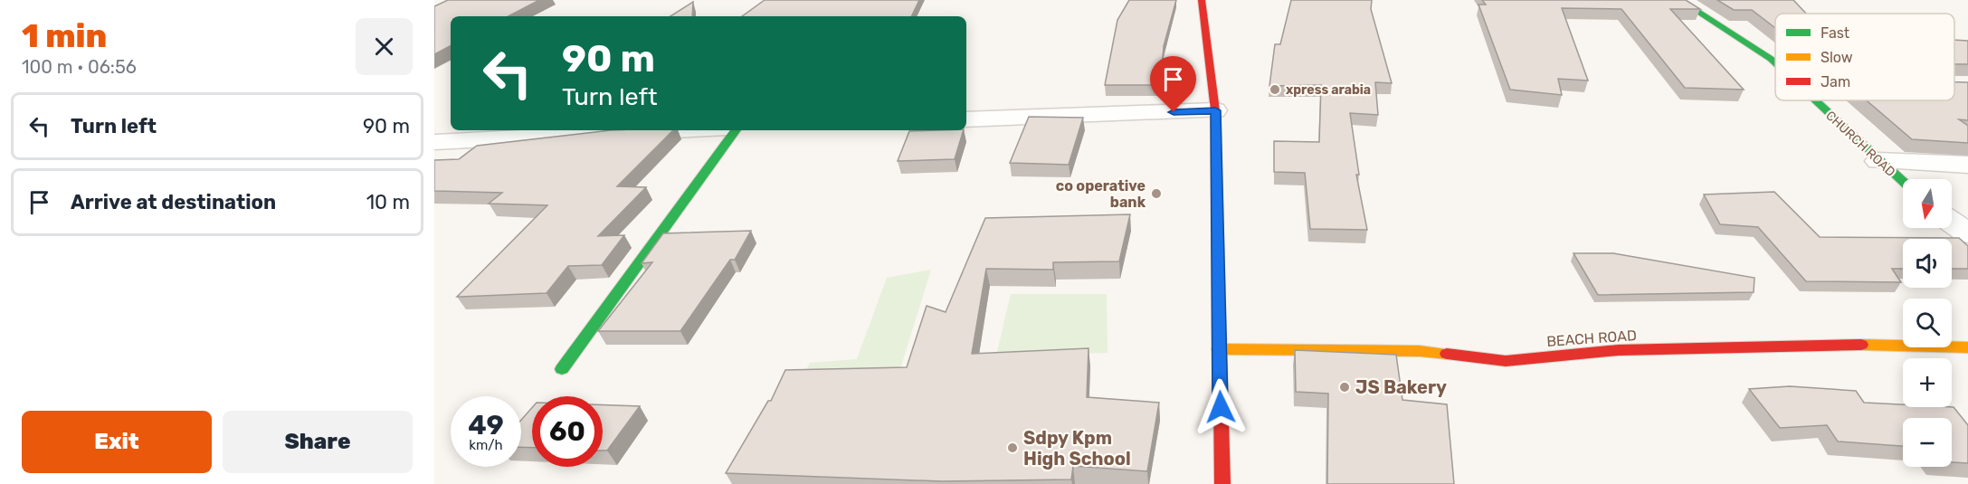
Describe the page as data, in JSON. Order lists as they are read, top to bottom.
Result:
{
  "streets": {
    "street": ["CHURCH ROAD", "BEACH ROAD"]
  },
  "places": [
    "xpress arabia",
    "co operative bank",
    "JS Bakery",
    "Sdpy Kpm High School"
  ],
  "legend": ["Fast", "Slow", "Jam"],
  "north": "bottom",
  "page": {
    "heading": ["1 min", "100 m · 06:56"],
    "turn": ["90 m", "Turn left"],
    "list": [
      {
        "name": "Turn left",
        "value": "90 m"
      },
      {
        "name": "Arrive at destination",
        "value": "10 m"
      }
    ],
    "map_buttons": ["+", "−"],
    "speed": "49 km/h",
    "limit": "60",
    "buttons": ["Exit", "Share"]
  }
}
